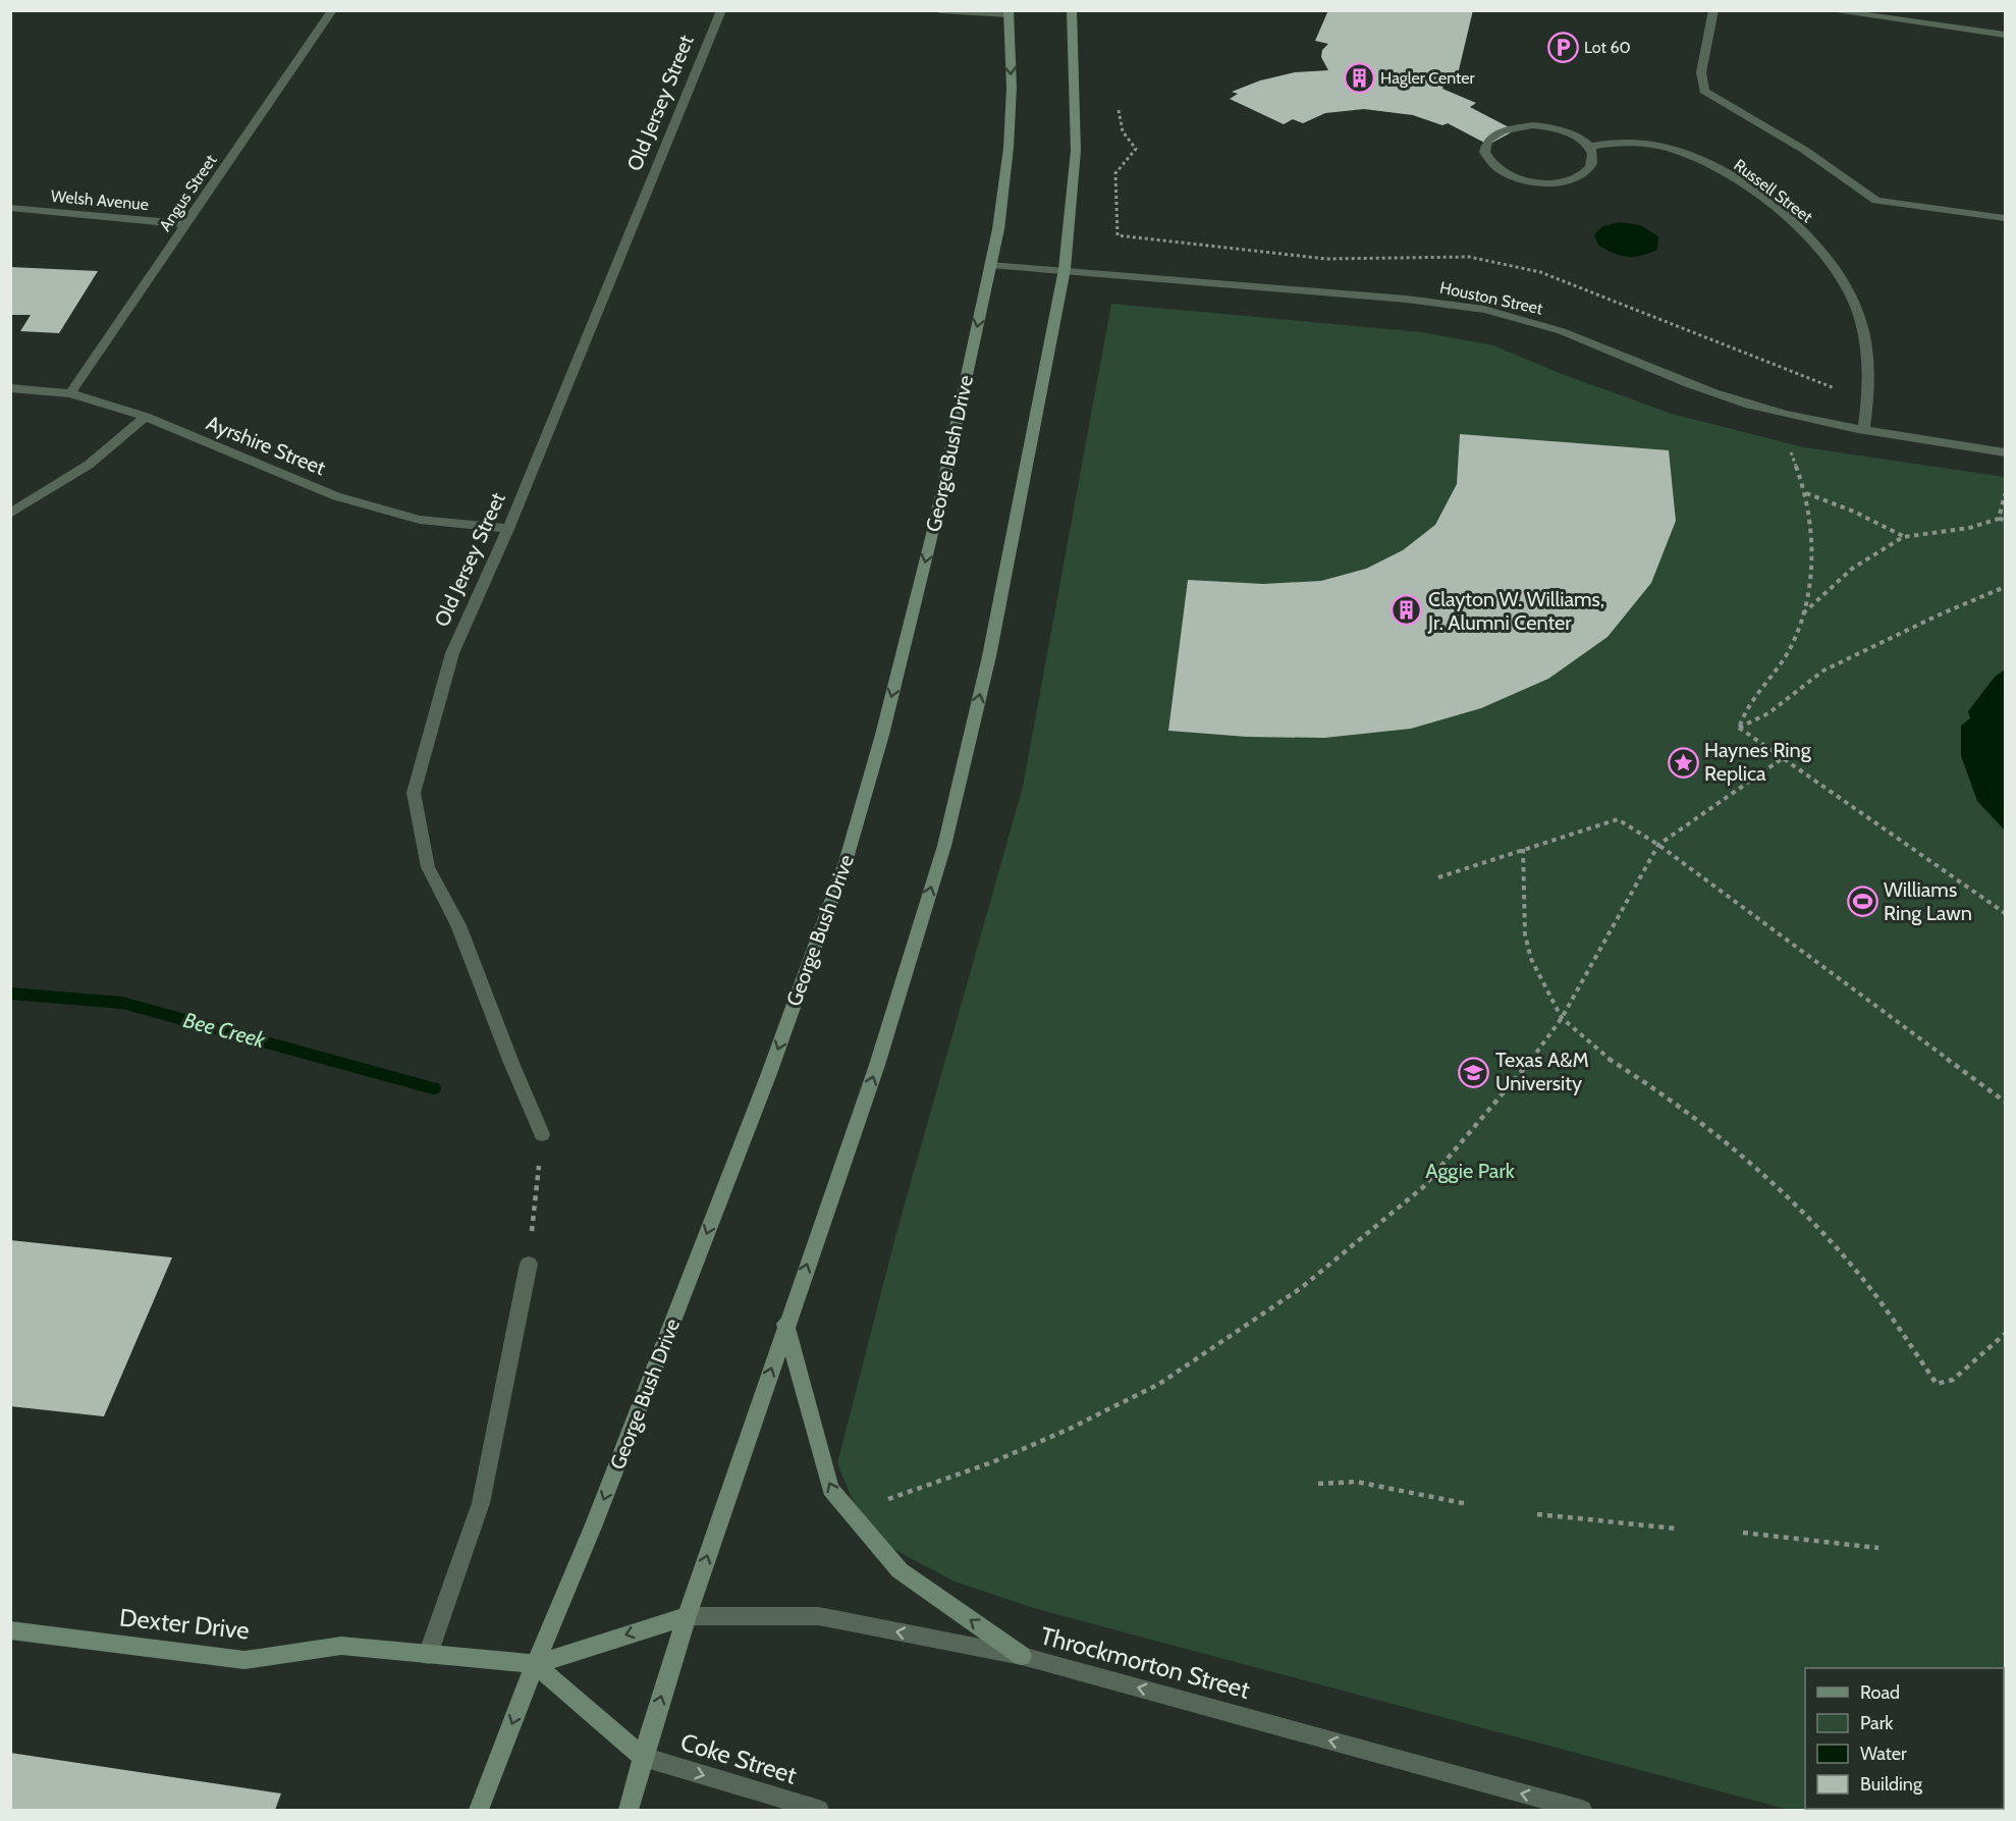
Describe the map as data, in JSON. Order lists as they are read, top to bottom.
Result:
{
  "streets": {
    "main road": ["George Bush Drive", "Dexter Drive"],
    "street": [
      "Old Jersey Street",
      "Russell Street",
      "Angus Street",
      "Welsh Avenue",
      "Houston Street",
      "Ayrshire Street",
      "Throckmorton Street",
      "Coke Street"
    ]
  },
  "crossings": [
    ["Old Jersey Street", "Ayrshire Street"],
    ["Russell Street", "Houston Street"],
    ["Angus Street", "Welsh Avenue"],
    ["Angus Street", "Ayrshire Street"],
    ["Houston Street", "George Bush Drive"],
    ["George Bush Drive", "Dexter Drive"]
  ],
  "one_way": ["Throckmorton Street", "Coke Street"],
  "water": ["Bee Creek"],
  "parks": ["Aggie Park"],
  "places": {
    "parking": ["Lot 60"],
    "building": ["Hagler Center", "Clayton W. Williams, Jr. Alumni Center"],
    "place": ["Haynes Ring Replica"],
    "sports": ["Williams Ring Lawn"],
    "school or university": ["Texas A&M University"]
  },
  "legend": [
    "Road",
    "Park",
    "Water",
    "Building"
  ]
}
